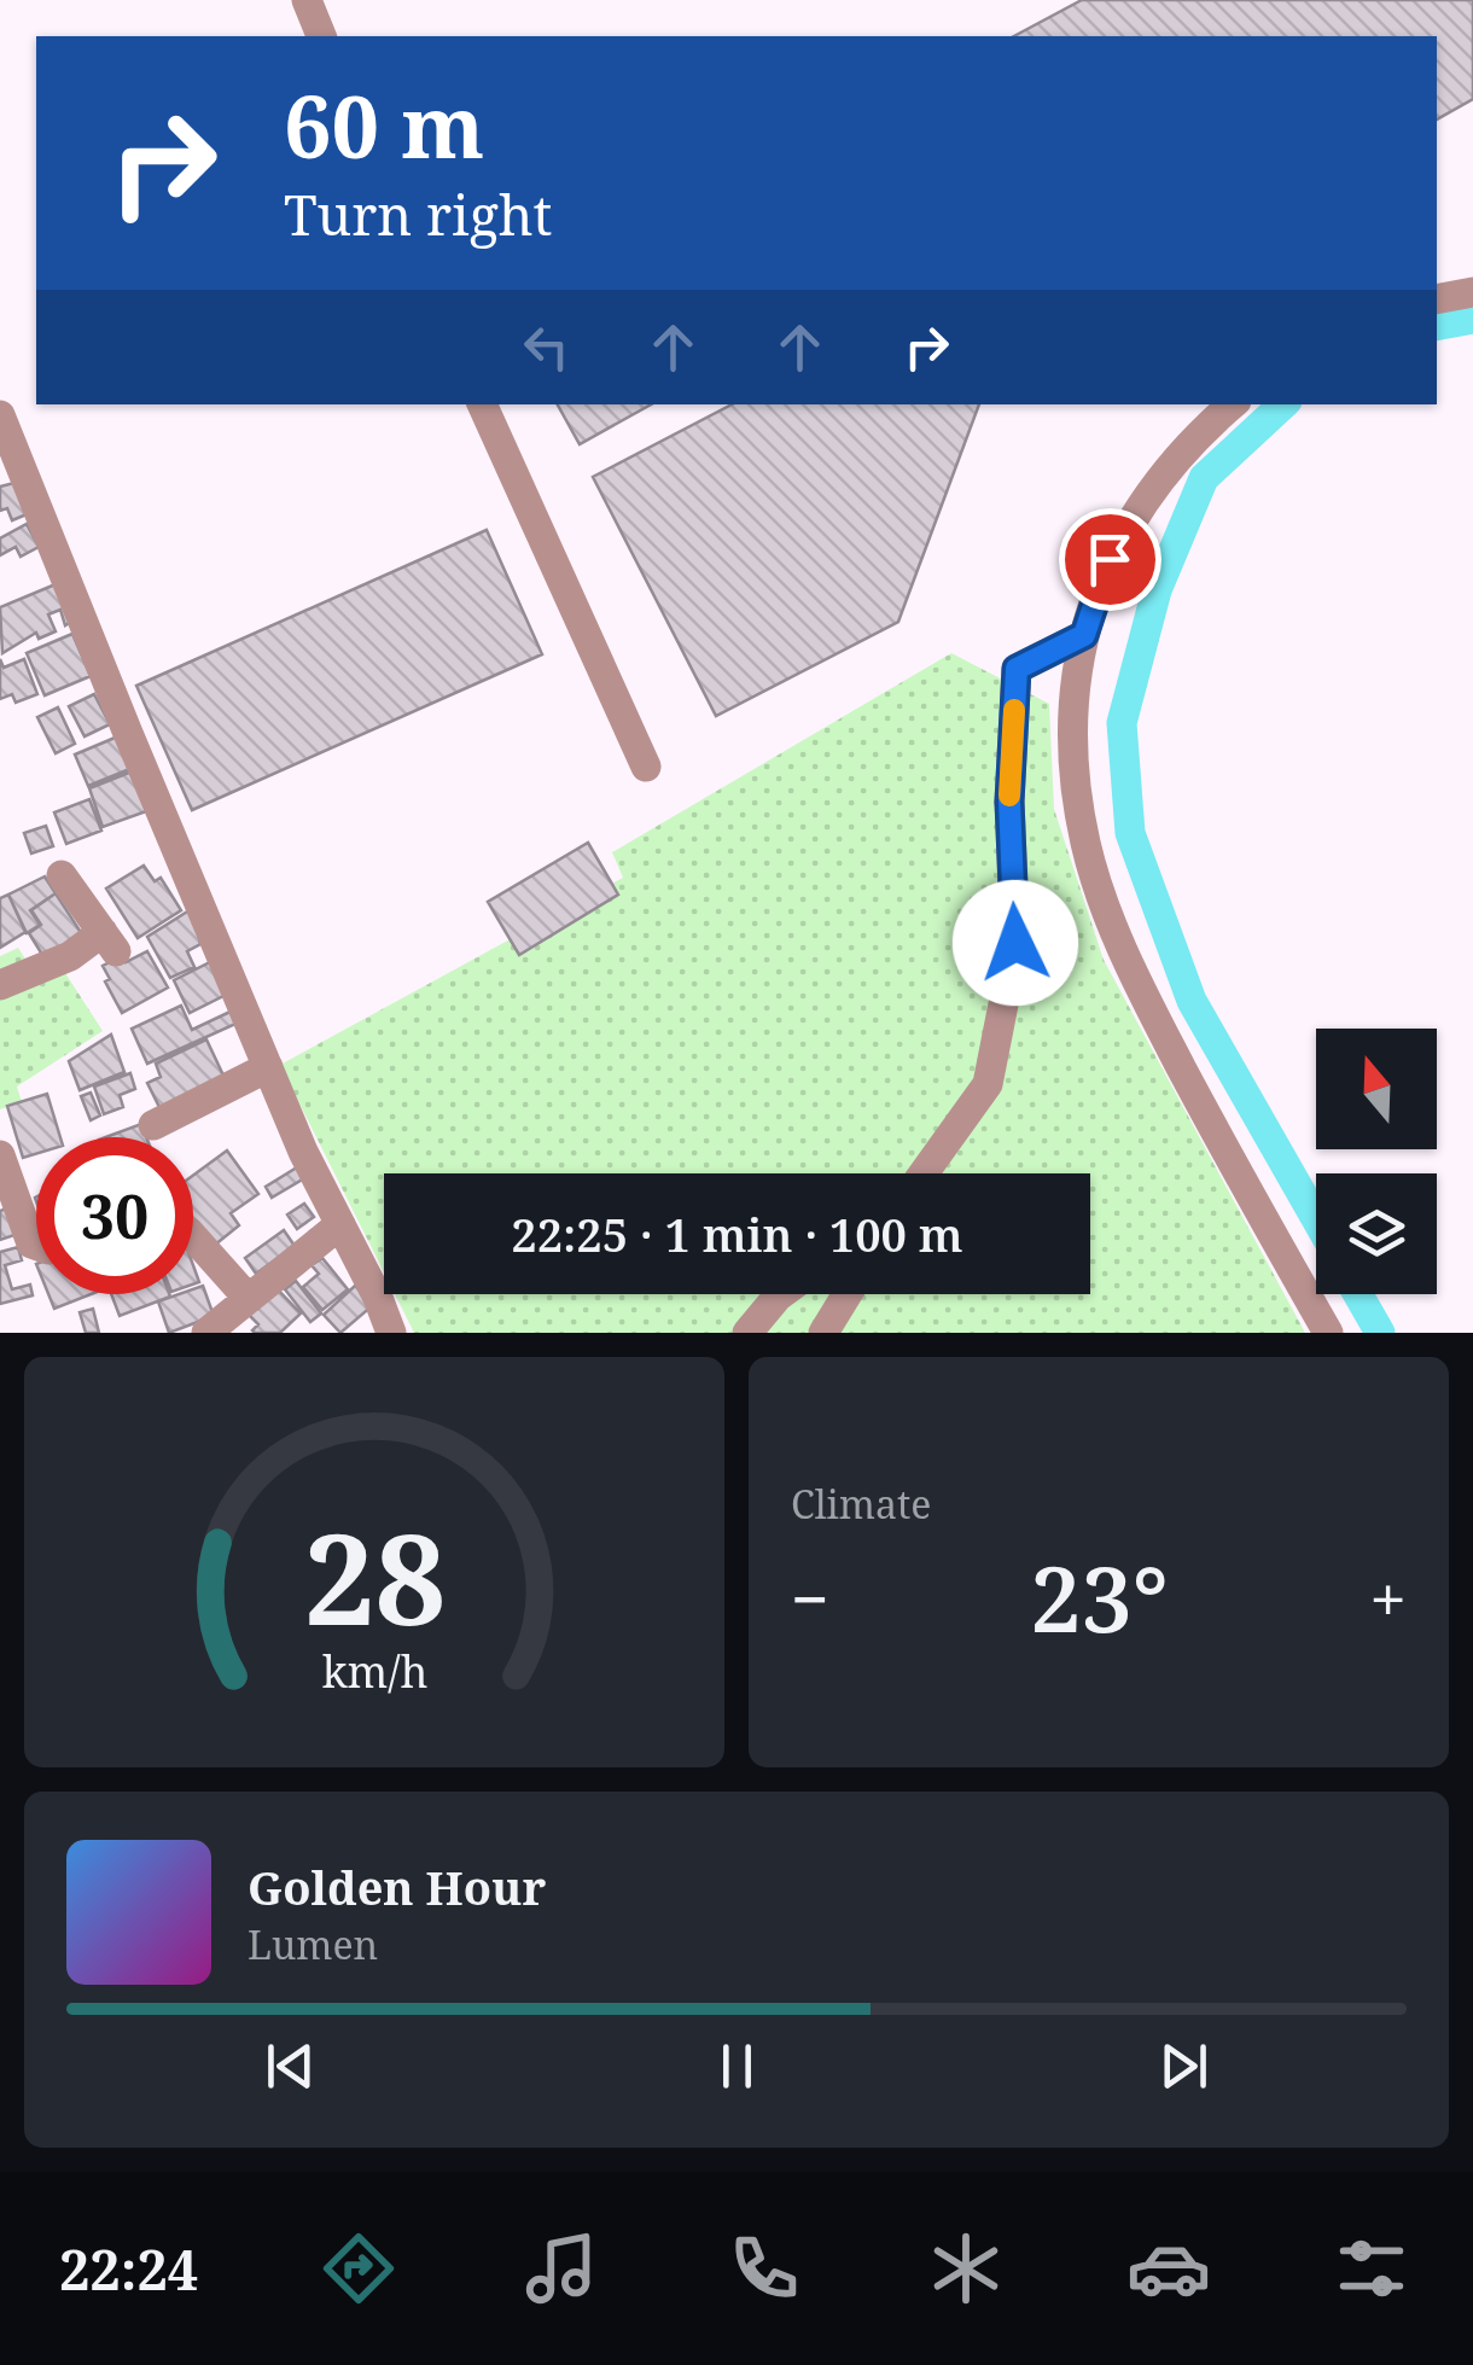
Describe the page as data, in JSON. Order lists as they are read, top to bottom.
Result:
{
  "north": "top",
  "page": {
    "turn": ["60 m", "Turn right"],
    "limit": "30",
    "trip": "22:25 · 1 min · 100 m",
    "tile": "Climate",
    "heat": ["−", "23°", "+"],
    "song": ["Golden Hour", "Lumen"],
    "tabs": "22:24",
    "gauge": ["28", "km/h"]
  }
}
